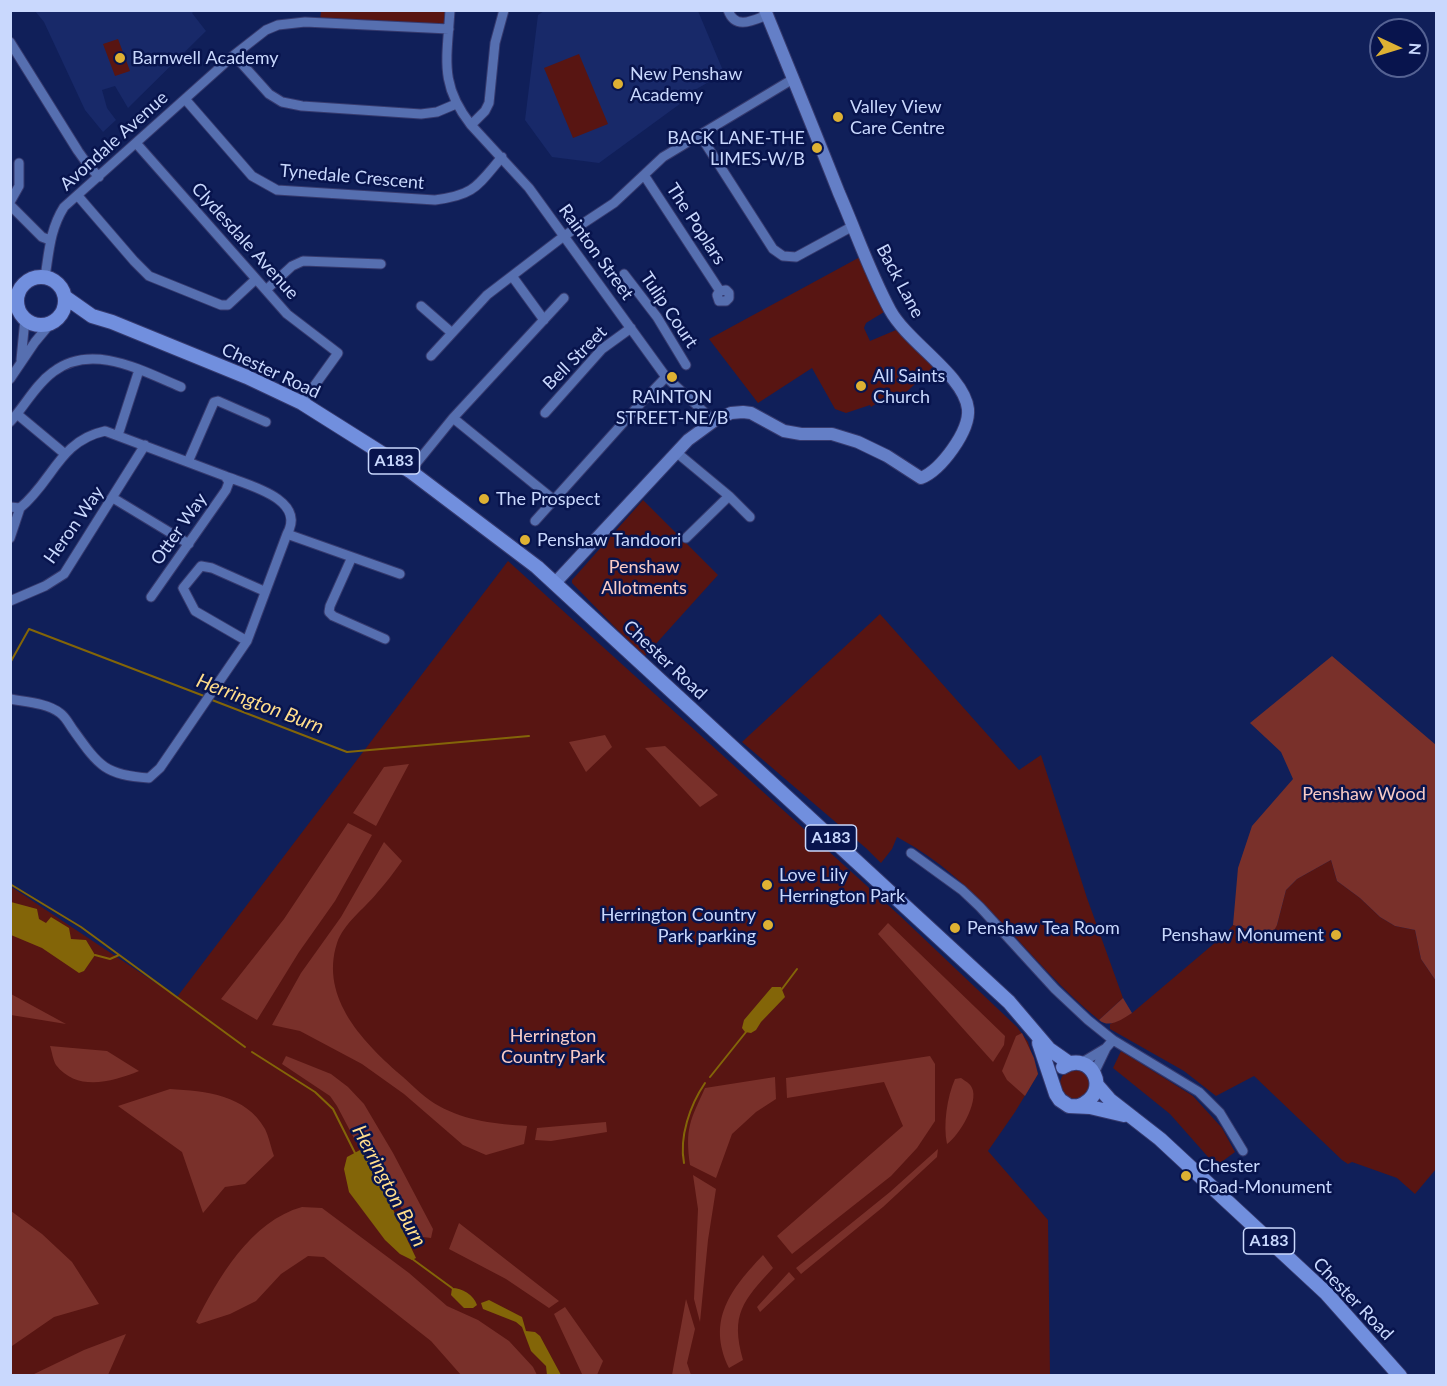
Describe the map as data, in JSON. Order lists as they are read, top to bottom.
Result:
{
  "streets": {
    "main road": ["Chester Road", "A183"],
    "street": [
      "Avondale Avenue",
      "Tynedale Crescent",
      "The Poplars",
      "Clydesdale Avenue",
      "Rainton Street",
      "Back Lane",
      "Tulip Court",
      "Bell Street",
      "Heron Way",
      "Otter Way"
    ]
  },
  "crossings": [
    ["Avondale Avenue", "Tynedale Crescent"],
    ["Avondale Avenue", "Clydesdale Avenue"],
    ["Avondale Avenue", "Rainton Street"],
    ["Avondale Avenue", "A183"],
    ["Tynedale Crescent", "Rainton Street"],
    ["Clydesdale Avenue", "Chester Road"],
    ["Rainton Street", "Back Lane"],
    ["Rainton Street", "Bell Street"],
    ["Chester Road", "A183"]
  ],
  "water": ["Herrington Burn"],
  "parks": ["Penshaw Allotments", "Penshaw Wood", "Herrington Country Park"],
  "places": [
    "Barnwell Academy",
    "New Penshaw Academy",
    "Valley View Care Centre",
    "BACK LANE-THE LIMES-W/B",
    "RAINTON STREET-NE/B",
    "All Saints Church",
    "The Prospect",
    "Penshaw Tandoori",
    "Love Lily Herrington Park",
    "Herrington Country Park parking",
    "Penshaw Tea Room",
    "Penshaw Monument",
    "Chester Road-Monument"
  ],
  "north": "right"
}
